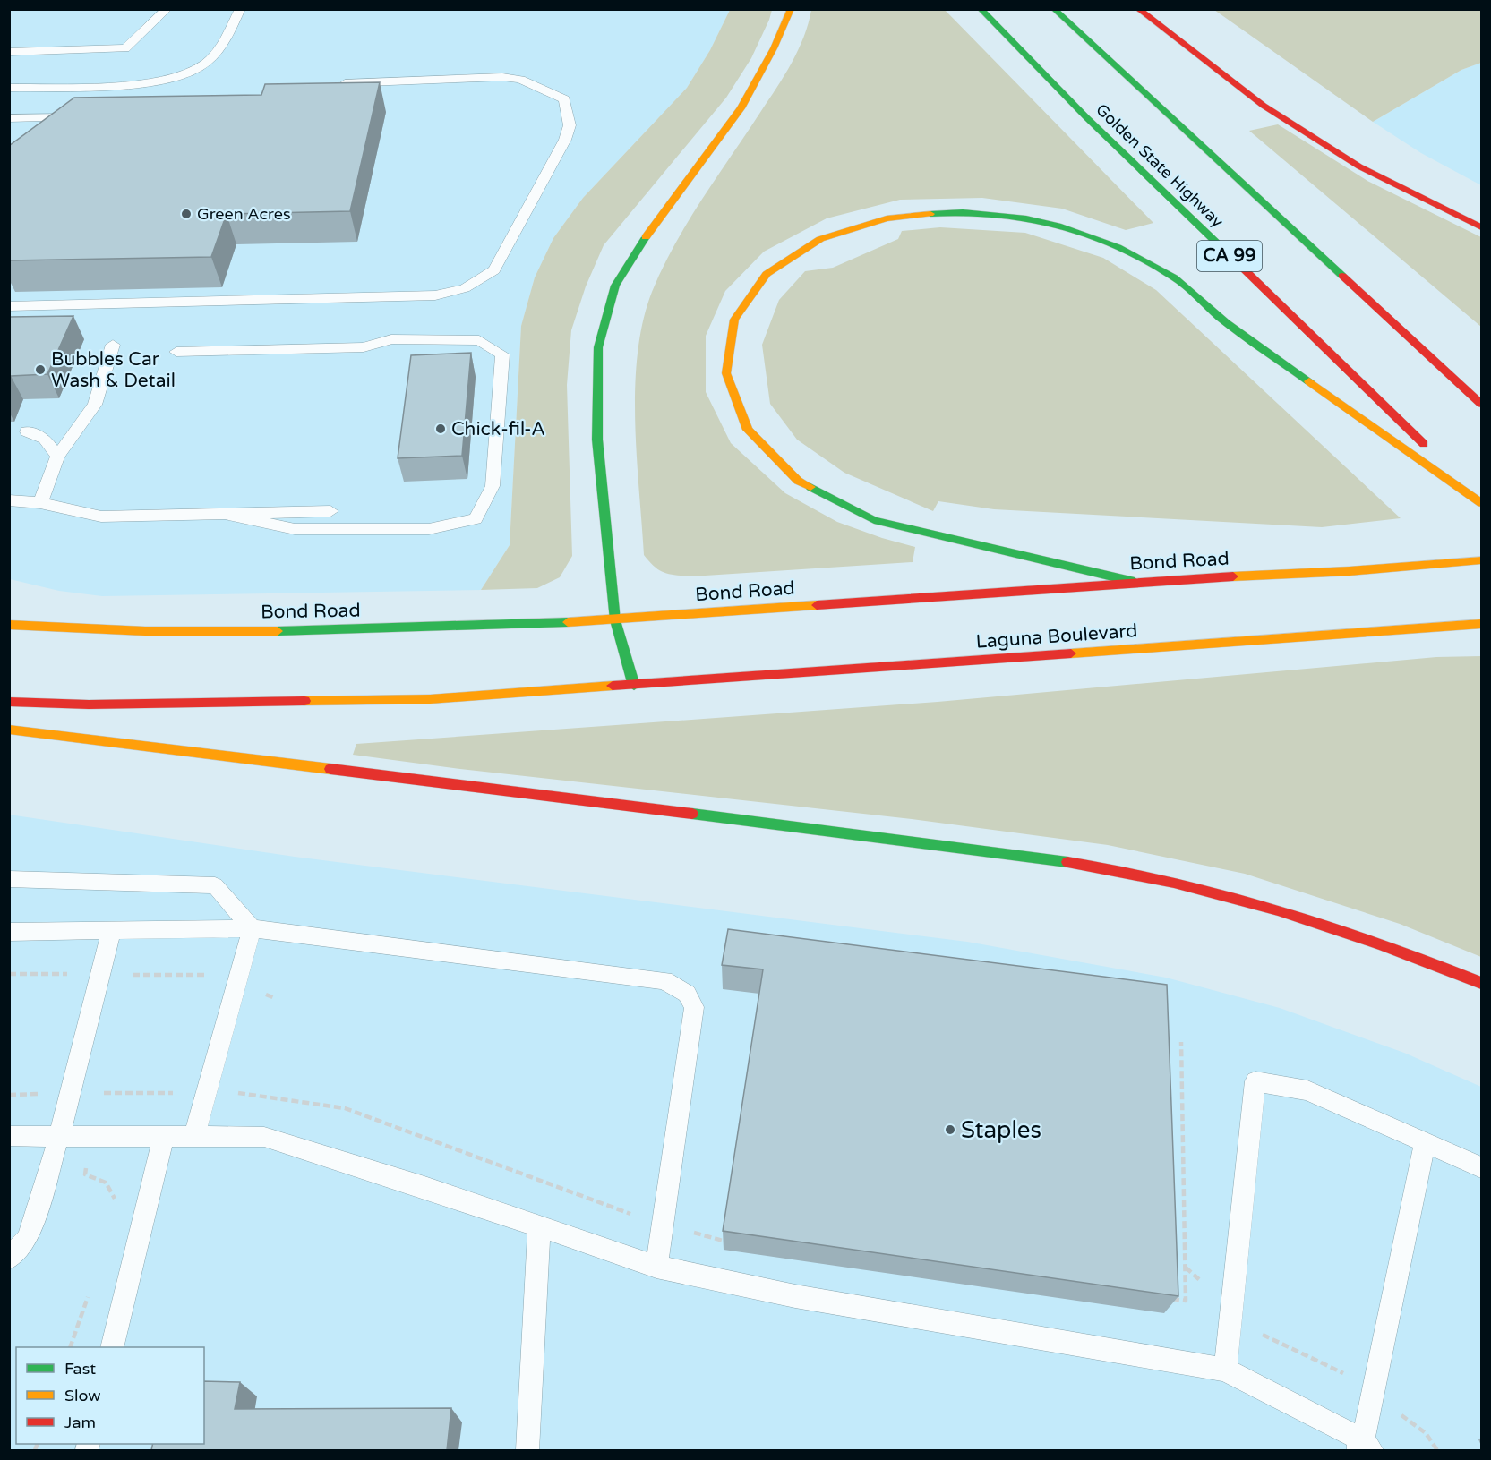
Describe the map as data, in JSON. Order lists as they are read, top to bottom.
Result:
{
  "streets": {
    "main road": [
      "Golden State Highway",
      "CA 99",
      "Bond Road",
      "Laguna Boulevard"
    ]
  },
  "places": [
    "Green Acres",
    "Bubbles Car Wash & Detail",
    "Chick-fil-A",
    "Staples"
  ],
  "legend": ["Fast", "Slow", "Jam"]
}
